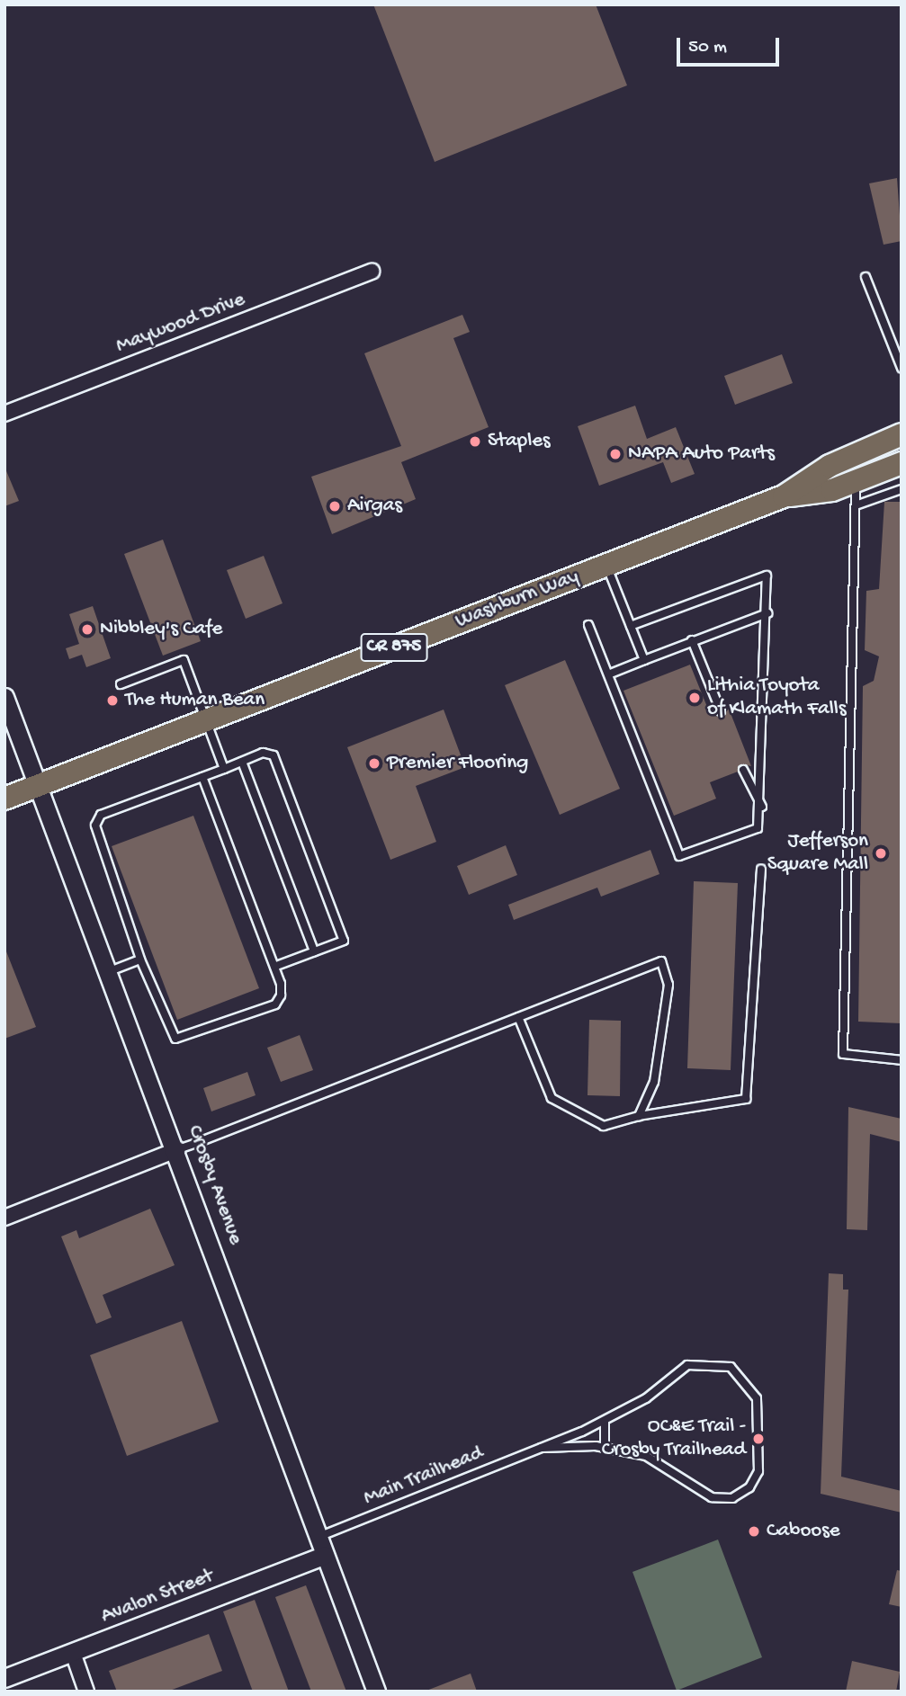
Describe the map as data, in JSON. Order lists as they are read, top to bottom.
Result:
{
  "streets": {
    "main road": ["Washburn Way", "CR 875"],
    "street": ["Maywood Drive", "Crosby Avenue", "Avalon Street"],
    "lane": ["Main Trailhead"]
  },
  "crossings": [
    ["Washburn Way", "Crosby Avenue"],
    ["Crosby Avenue", "Main Trailhead"],
    ["Crosby Avenue", "Avalon Street"]
  ],
  "places": [
    "Staples",
    "NAPA Auto Parts",
    "Airgas",
    "Nibbley's Cafe",
    "Lithia Toyota of Klamath Falls",
    "The Human Bean",
    "Premier Flooring",
    "Jefferson Square Mall",
    "OC&E Trail - Crosby Trailhead",
    "Caboose"
  ],
  "scale_bar": "50 m"
}
